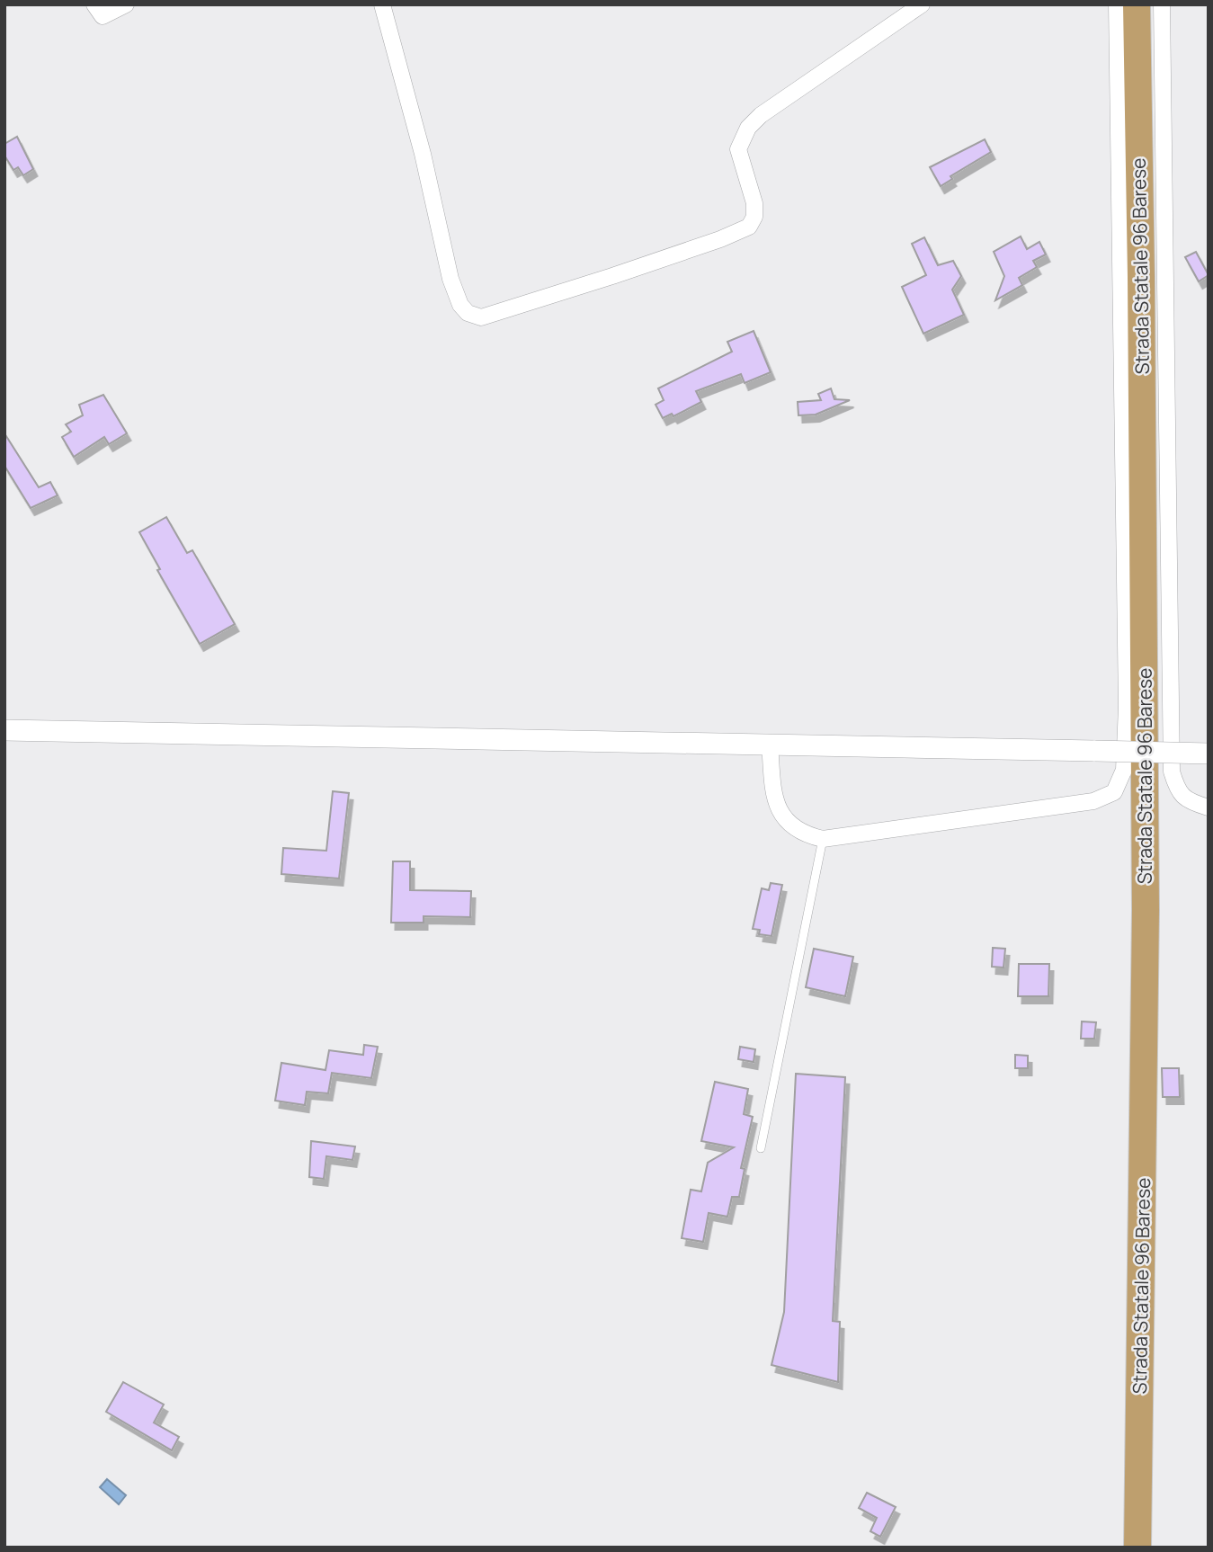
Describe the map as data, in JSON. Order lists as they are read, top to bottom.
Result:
{
  "streets": {
    "highway": ["Strada Statale 96 Barese"]
  }
}
